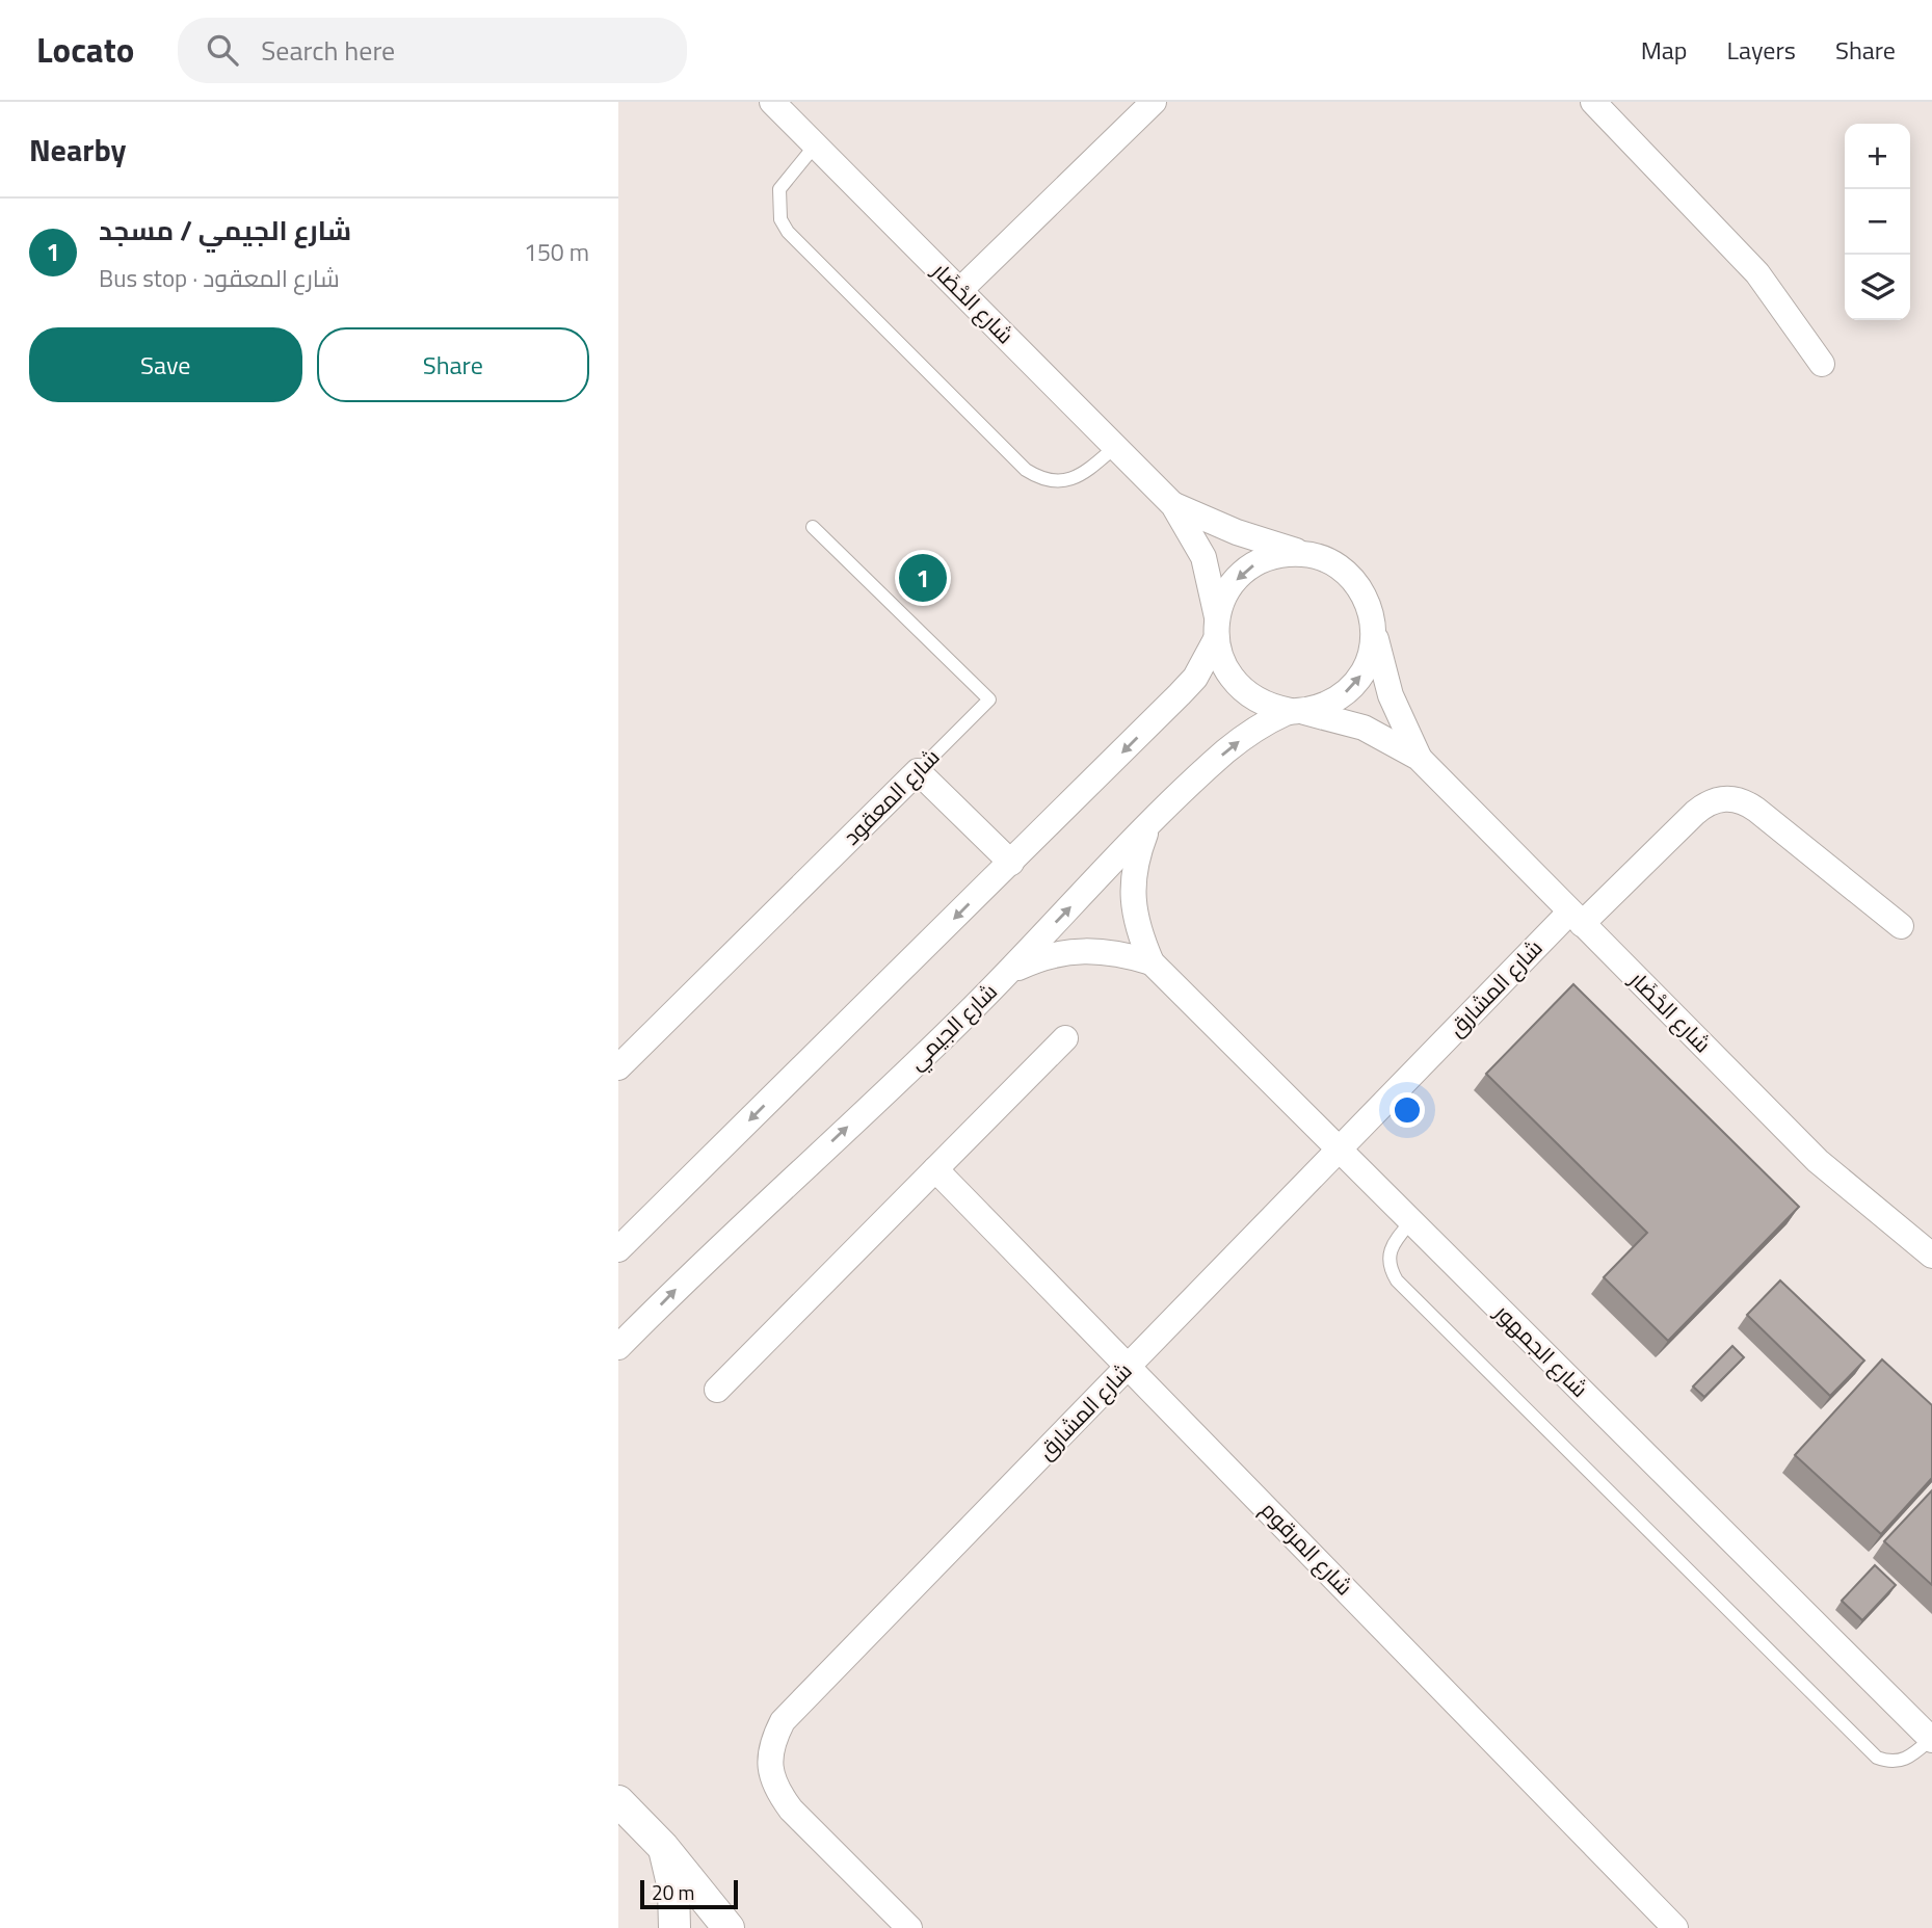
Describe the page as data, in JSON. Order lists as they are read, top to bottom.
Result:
{
  "streets": {
    "street": [
      "شارع الحْضَار",
      "شارع المعقود",
      "شارع المشارق",
      "شارع الجيمي",
      "شارع الجمهور",
      "شارع المرقوم"
    ]
  },
  "crossings": [
    ["شارع الحْضَار", "شارع المشارق"],
    ["شارع الحْضَار", "شارع الجيمي"],
    ["شارع المشارق", "شارع الجمهور"],
    ["شارع المشارق", "شارع المرقوم"],
    ["شارع الجيمي", "شارع الجمهور"]
  ],
  "scale_bar": "20 m",
  "page": {
    "header": "Locato",
    "search": "Search here",
    "nav": ["Map", "Layers", "Share"],
    "heading": "Nearby",
    "map_buttons": ["+", "−"],
    "list": [
      {
        "mark": "1",
        "name": "شارع الجيمي / مسجد",
        "note": "Bus stop · شارع المعقود",
        "value": "150 m"
      }
    ],
    "buttons": ["Save", "Share"],
    "pins": "1",
    "scale": "20 m"
  }
}
